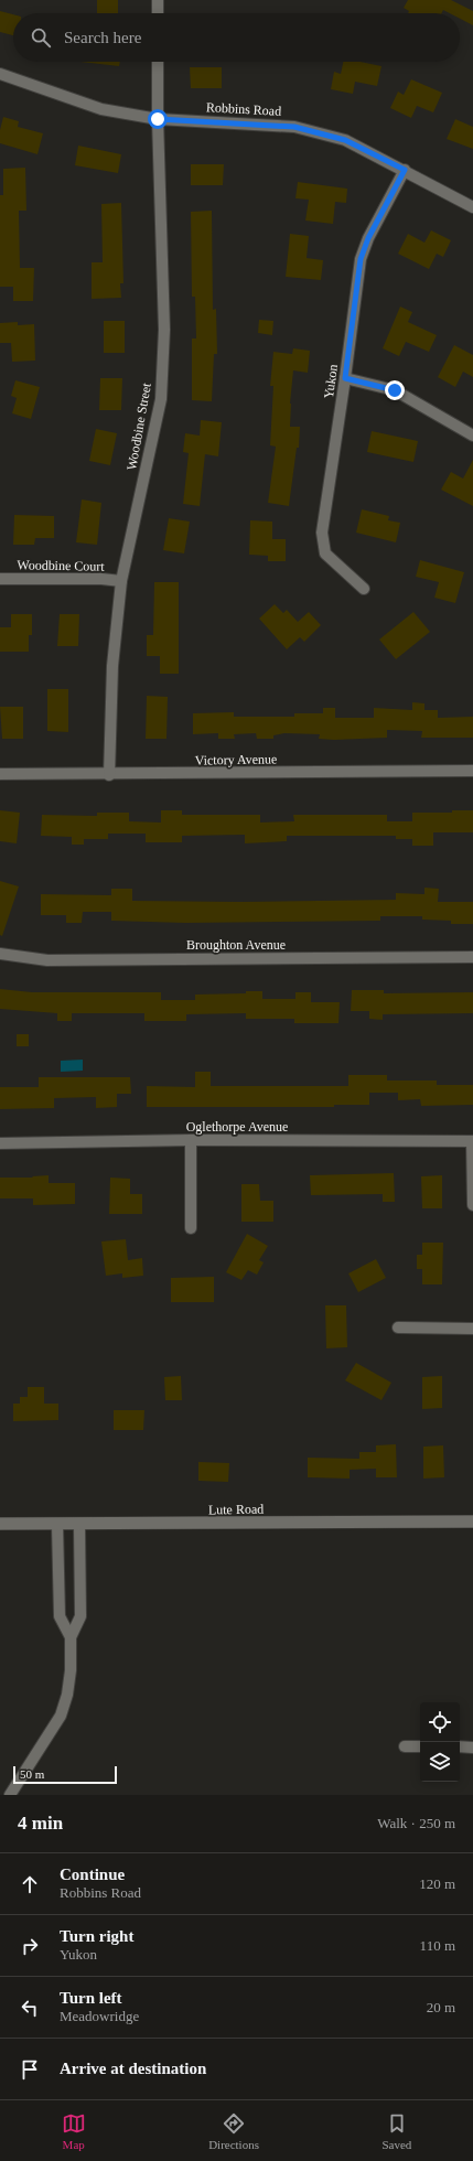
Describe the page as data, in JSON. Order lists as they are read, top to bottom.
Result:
{
  "streets": {
    "street": [
      "Robbins Road",
      "Yukon",
      "Woodbine Street",
      "Woodbine Court",
      "Victory Avenue",
      "Broughton Avenue",
      "Oglethorpe Avenue",
      "Lute Road"
    ]
  },
  "crossings": [
    ["Robbins Road", "Yukon"],
    ["Robbins Road", "Woodbine Street"],
    ["Woodbine Street", "Woodbine Court"],
    ["Woodbine Street", "Victory Avenue"]
  ],
  "scale_bar": "50 m",
  "page": {
    "search": "Search here",
    "scale": "50 m",
    "heading": ["4 min", "Walk · 250 m"],
    "list": [
      ["Continue", "Robbins Road", "120 m"],
      ["Turn right", "Yukon", "110 m"],
      ["Turn left", "Meadowridge", "20 m"],
      "Arrive at destination"
    ],
    "nav": ["Map", "Directions", "Saved"]
  }
}
